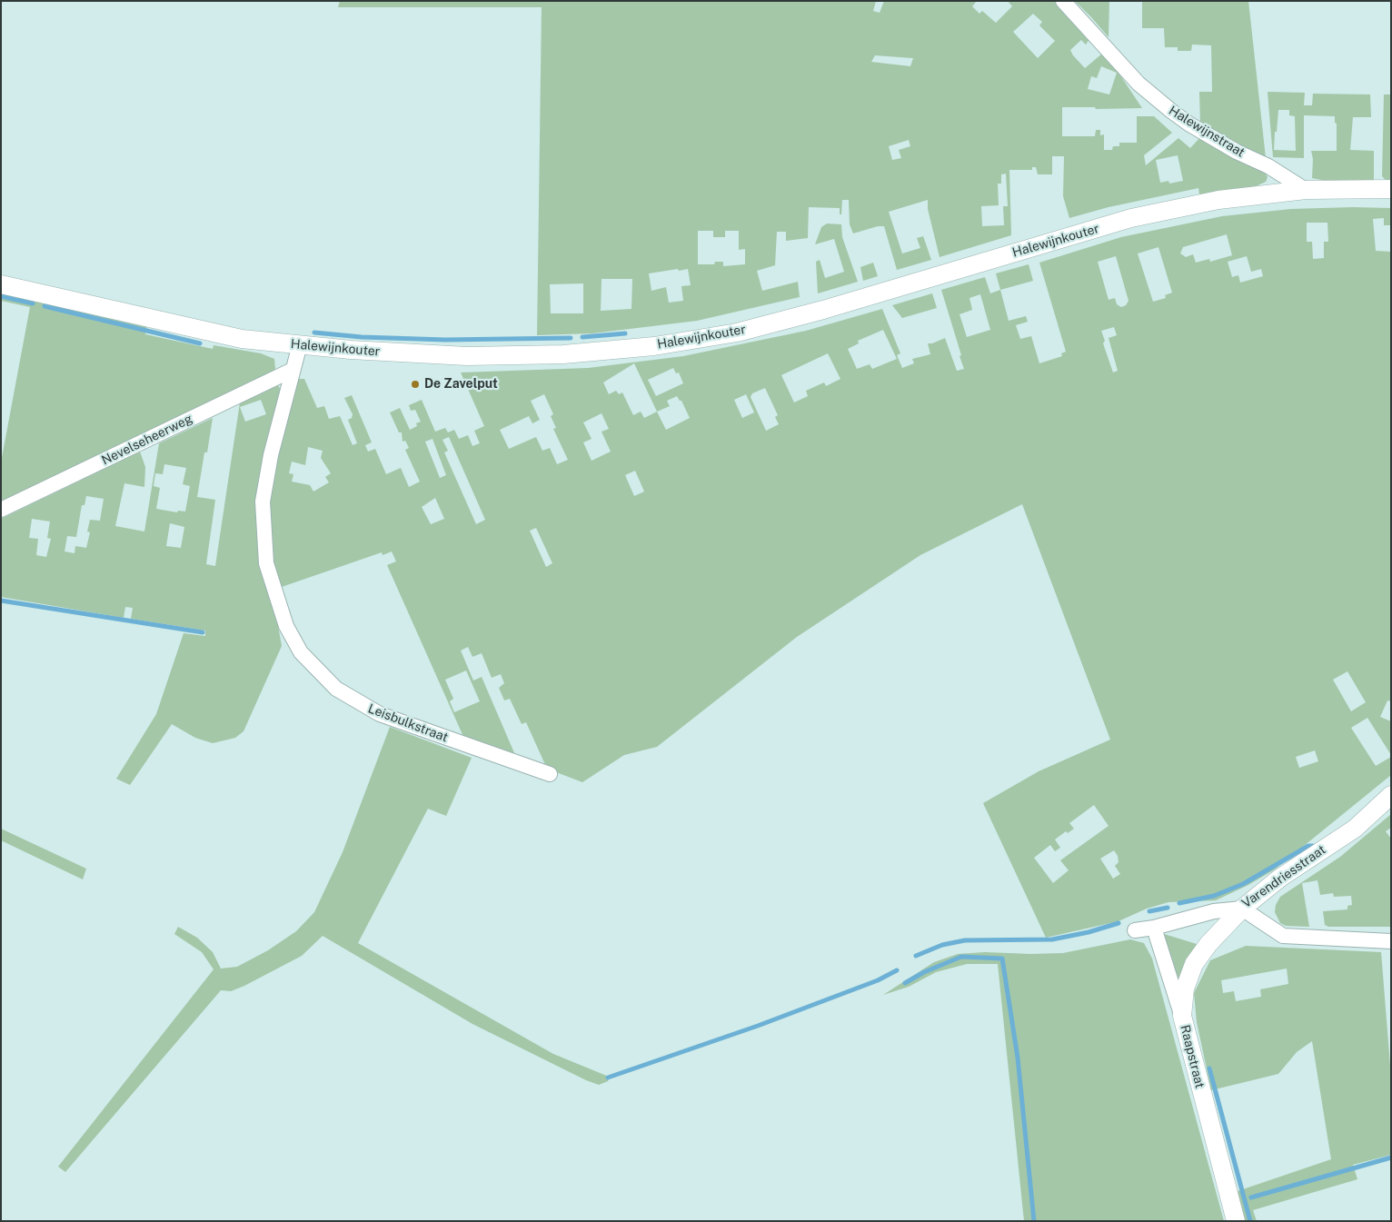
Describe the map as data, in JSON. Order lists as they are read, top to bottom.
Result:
{
  "streets": {
    "street": [
      "Halewijnstraat",
      "Halewijnkouter",
      "Nevelseheerweg",
      "Leisbulkstraat",
      "Varendriesstraat",
      "Raapstraat"
    ]
  },
  "crossings": [
    ["Halewijnstraat", "Halewijnkouter"],
    ["Halewijnkouter", "Leisbulkstraat"],
    ["Nevelseheerweg", "Leisbulkstraat"],
    ["Varendriesstraat", "Raapstraat"]
  ],
  "places": ["De Zavelput"]
}
